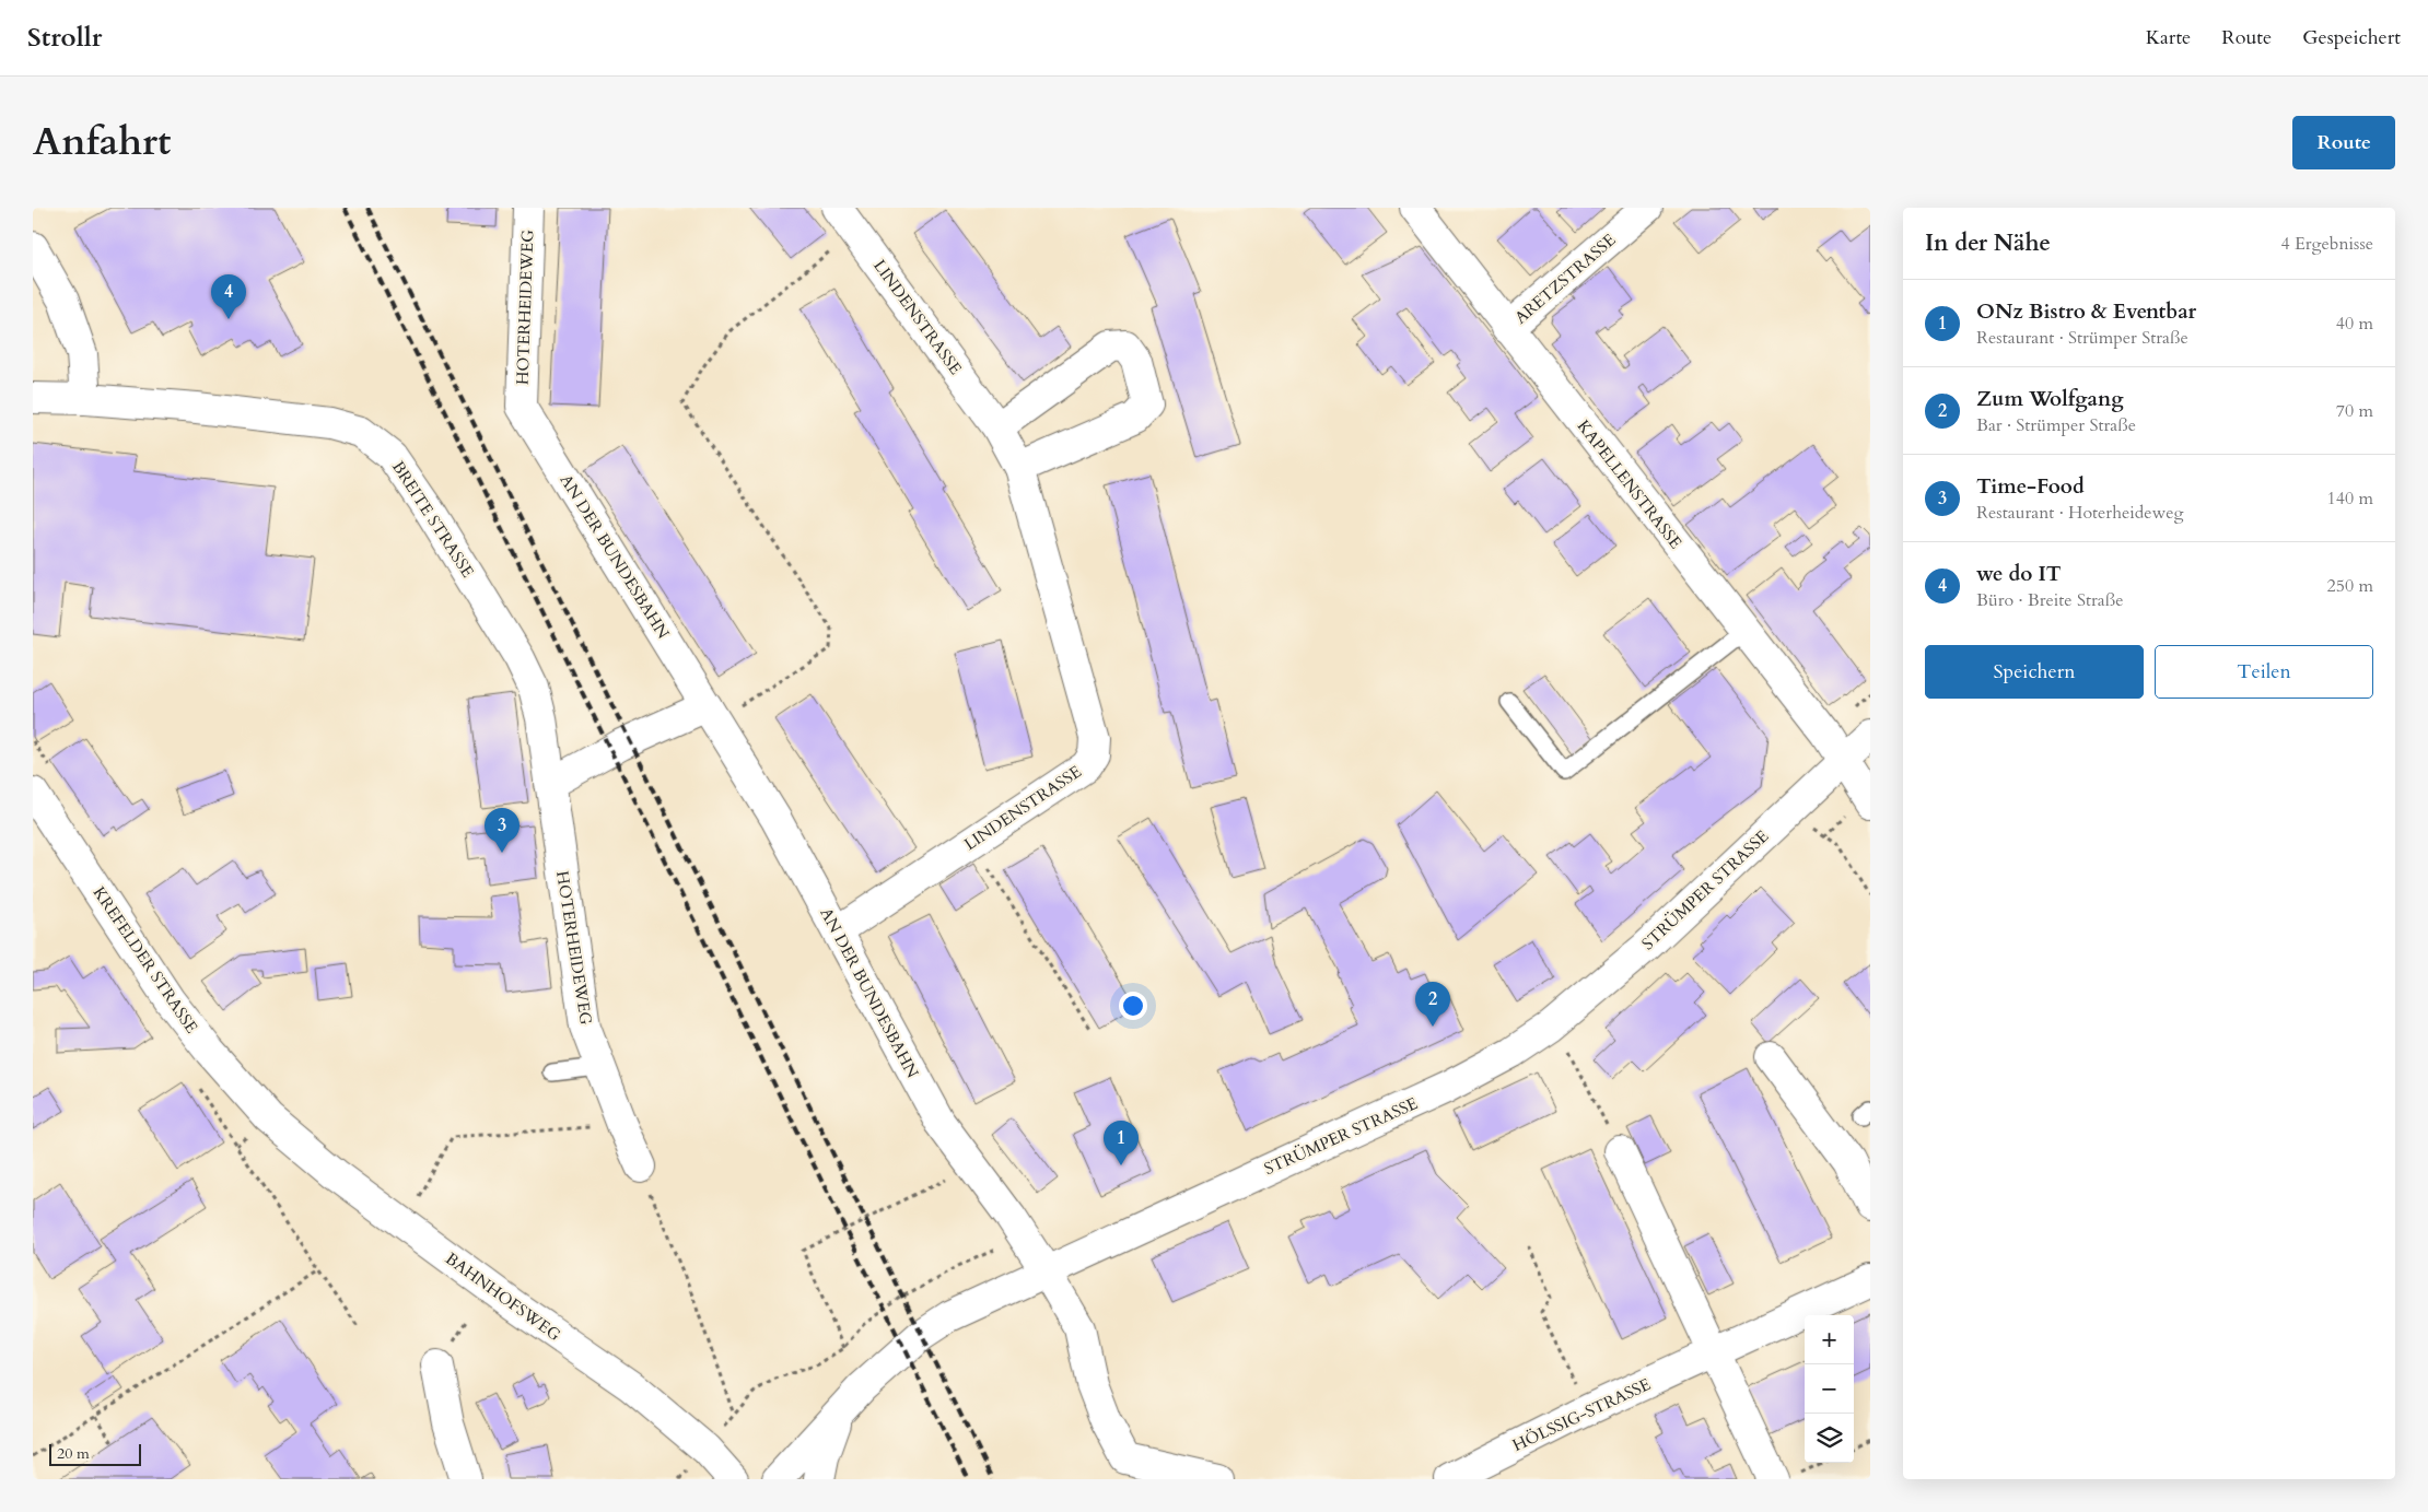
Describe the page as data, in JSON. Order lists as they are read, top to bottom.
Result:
{
  "streets": {
    "street": [
      "ARETZSTRASSE",
      "HOTERHEIDEWEG",
      "LINDENSTRASSE",
      "KAPELLENSTRASSE",
      "BREITE STRASSE",
      "AN DER BUNDESBAHN",
      "STRÜMPER STRASSE",
      "KREFELDER STRASSE",
      "BAHNHOFSWEG",
      "HÖLSSIG-STRASSE"
    ]
  },
  "crossings": [
    ["ARETZSTRASSE", "KAPELLENSTRASSE"],
    ["HOTERHEIDEWEG", "BREITE STRASSE"],
    ["HOTERHEIDEWEG", "AN DER BUNDESBAHN"],
    ["LINDENSTRASSE", "AN DER BUNDESBAHN"],
    ["KAPELLENSTRASSE", "STRÜMPER STRASSE"],
    ["AN DER BUNDESBAHN", "STRÜMPER STRASSE"],
    ["KREFELDER STRASSE", "BAHNHOFSWEG"]
  ],
  "scale_bar": "20 m",
  "page": {
    "header": "Strollr",
    "nav": ["Karte", "Route", "Gespeichert"],
    "title": "Anfahrt",
    "buttons": [
      "Route",
      ["Speichern", "Teilen"]
    ],
    "heading": ["In der Nähe", "4 Ergebnisse"],
    "pins": [
      "4",
      "3",
      "2",
      "1"
    ],
    "list": [
      {
        "mark": "1",
        "name": "ONz Bistro & Eventbar",
        "note": "Restaurant · Strümper Straße",
        "value": "40 m"
      },
      {
        "mark": "2",
        "name": "Zum Wolfgang",
        "note": "Bar · Strümper Straße",
        "value": "70 m"
      },
      {
        "mark": "3",
        "name": "Time-Food",
        "note": "Restaurant · Hoterheideweg",
        "value": "140 m"
      },
      {
        "mark": "4",
        "name": "we do IT",
        "note": "Büro · Breite Straße",
        "value": "250 m"
      }
    ],
    "map_buttons": ["+", "−"],
    "scale": "20 m"
  }
}
